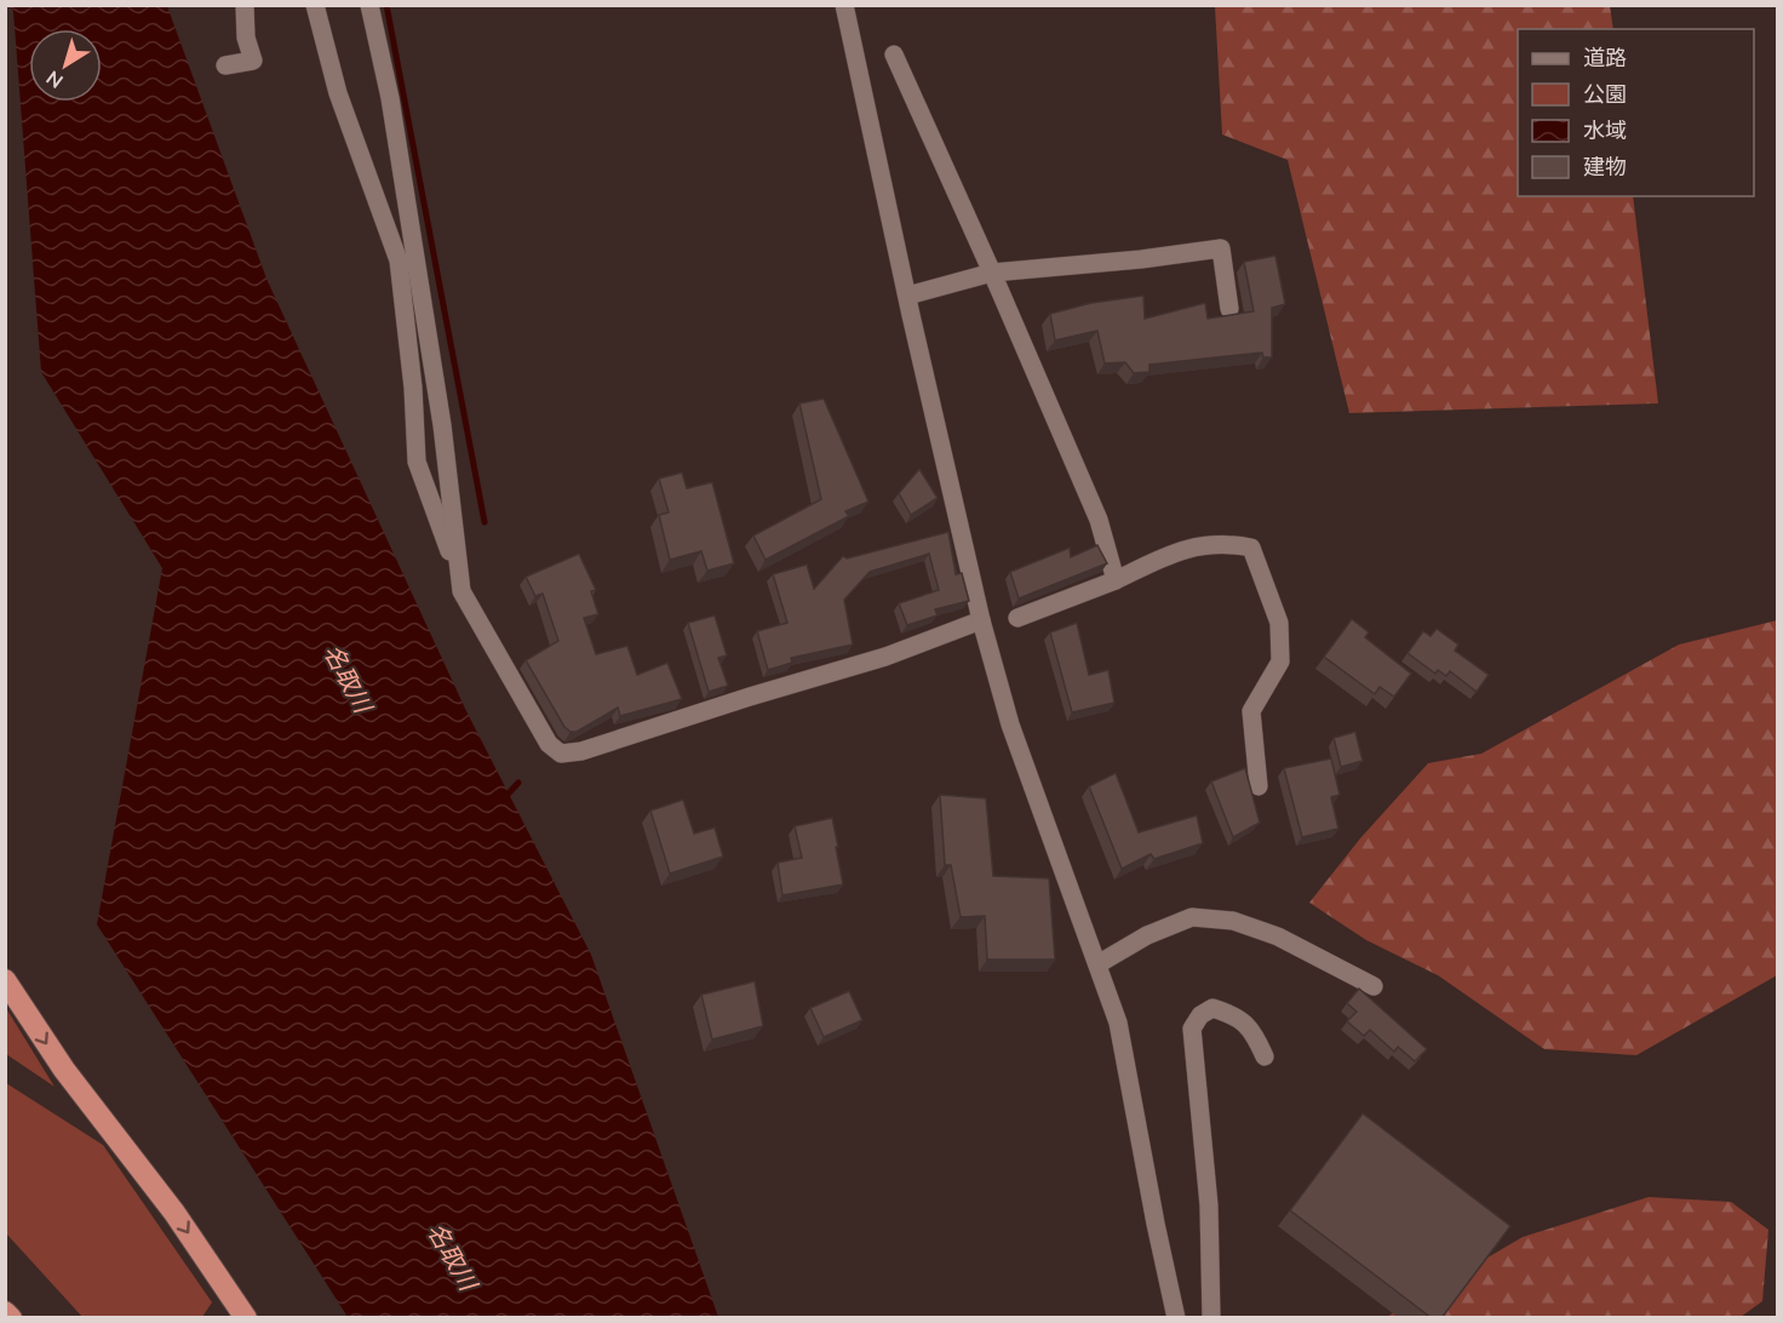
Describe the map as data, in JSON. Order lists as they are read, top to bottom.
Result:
{
  "water": ["名取川"],
  "legend": [
    "道路",
    "公園",
    "水域",
    "建物"
  ],
  "north": "bottom left"
}
